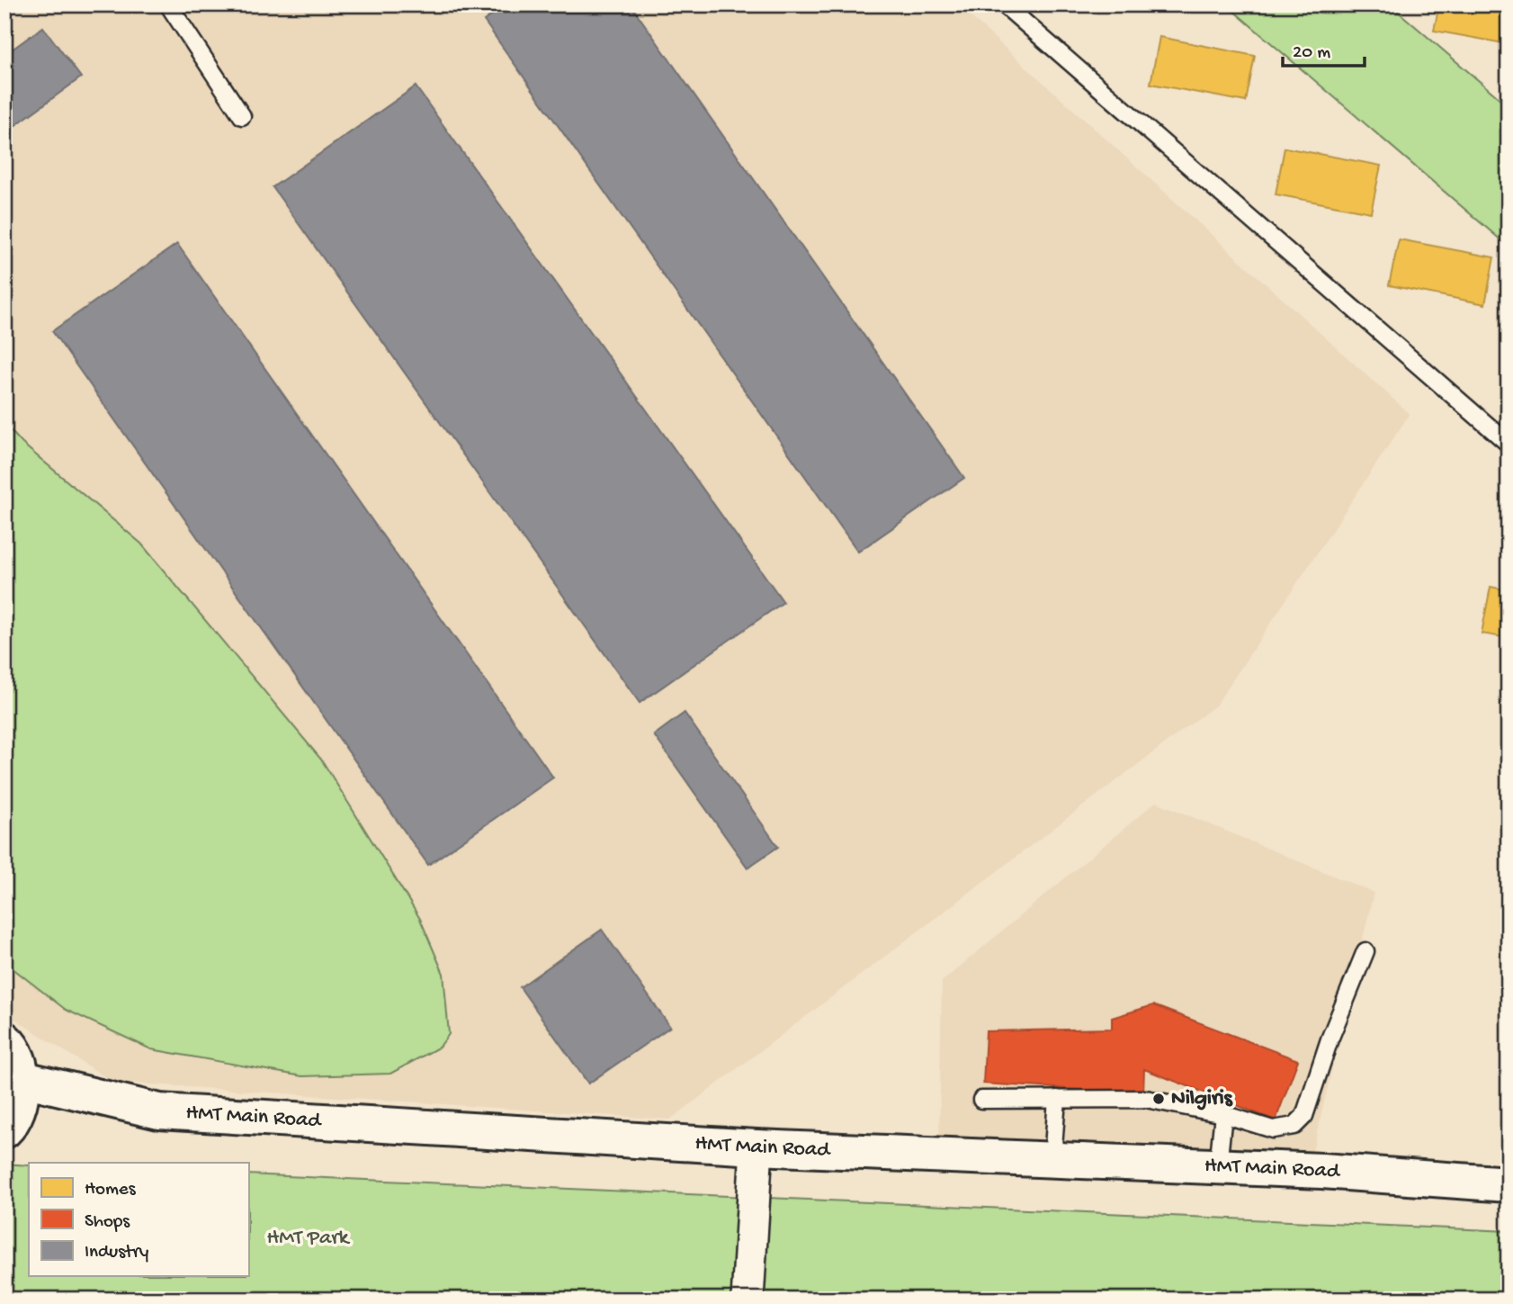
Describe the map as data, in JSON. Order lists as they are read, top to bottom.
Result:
{
  "streets": {
    "street": ["HMT Main Road"]
  },
  "parks": ["HMT Park"],
  "places": ["Nilgiris"],
  "legend": ["Homes", "Shops", "Industry"],
  "scale_bar": "20 m"
}
